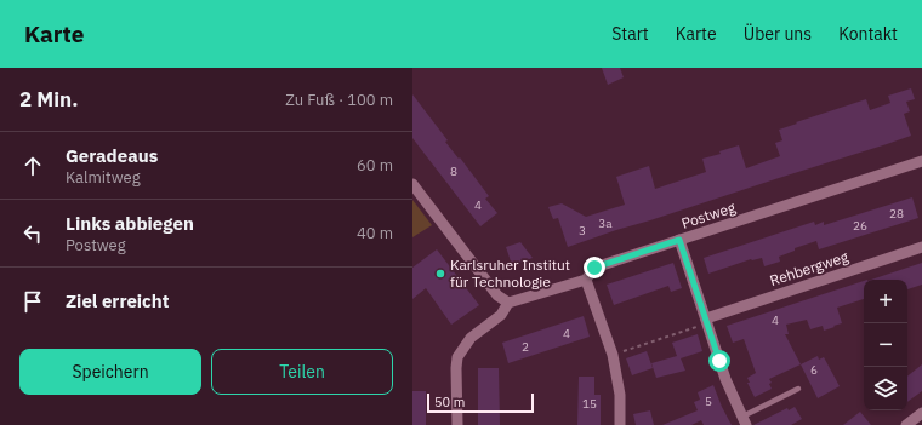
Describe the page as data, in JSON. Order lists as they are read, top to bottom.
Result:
{
  "streets": {
    "street": ["Postweg", "Rehbergweg"]
  },
  "places": ["Karlsruher Institut für Technologie"],
  "house_numbers": [
    "8",
    "4",
    "28",
    "3a",
    "26",
    "3",
    "4",
    "4",
    "2",
    "6",
    "5",
    "15"
  ],
  "scale_bar": "50 m",
  "page": {
    "header": "Karte",
    "nav": [
      "Start",
      "Karte",
      "Über uns",
      "Kontakt"
    ],
    "heading": ["2 Min.", "Zu Fuß · 100 m"],
    "list": [
      ["Geradeaus", "Kalmitweg", "60 m"],
      ["Links abbiegen", "Postweg", "40 m"],
      "Ziel erreicht"
    ],
    "map_buttons": ["+", "−"],
    "buttons": ["Speichern", "Teilen"],
    "scale": "50 m"
  }
}
